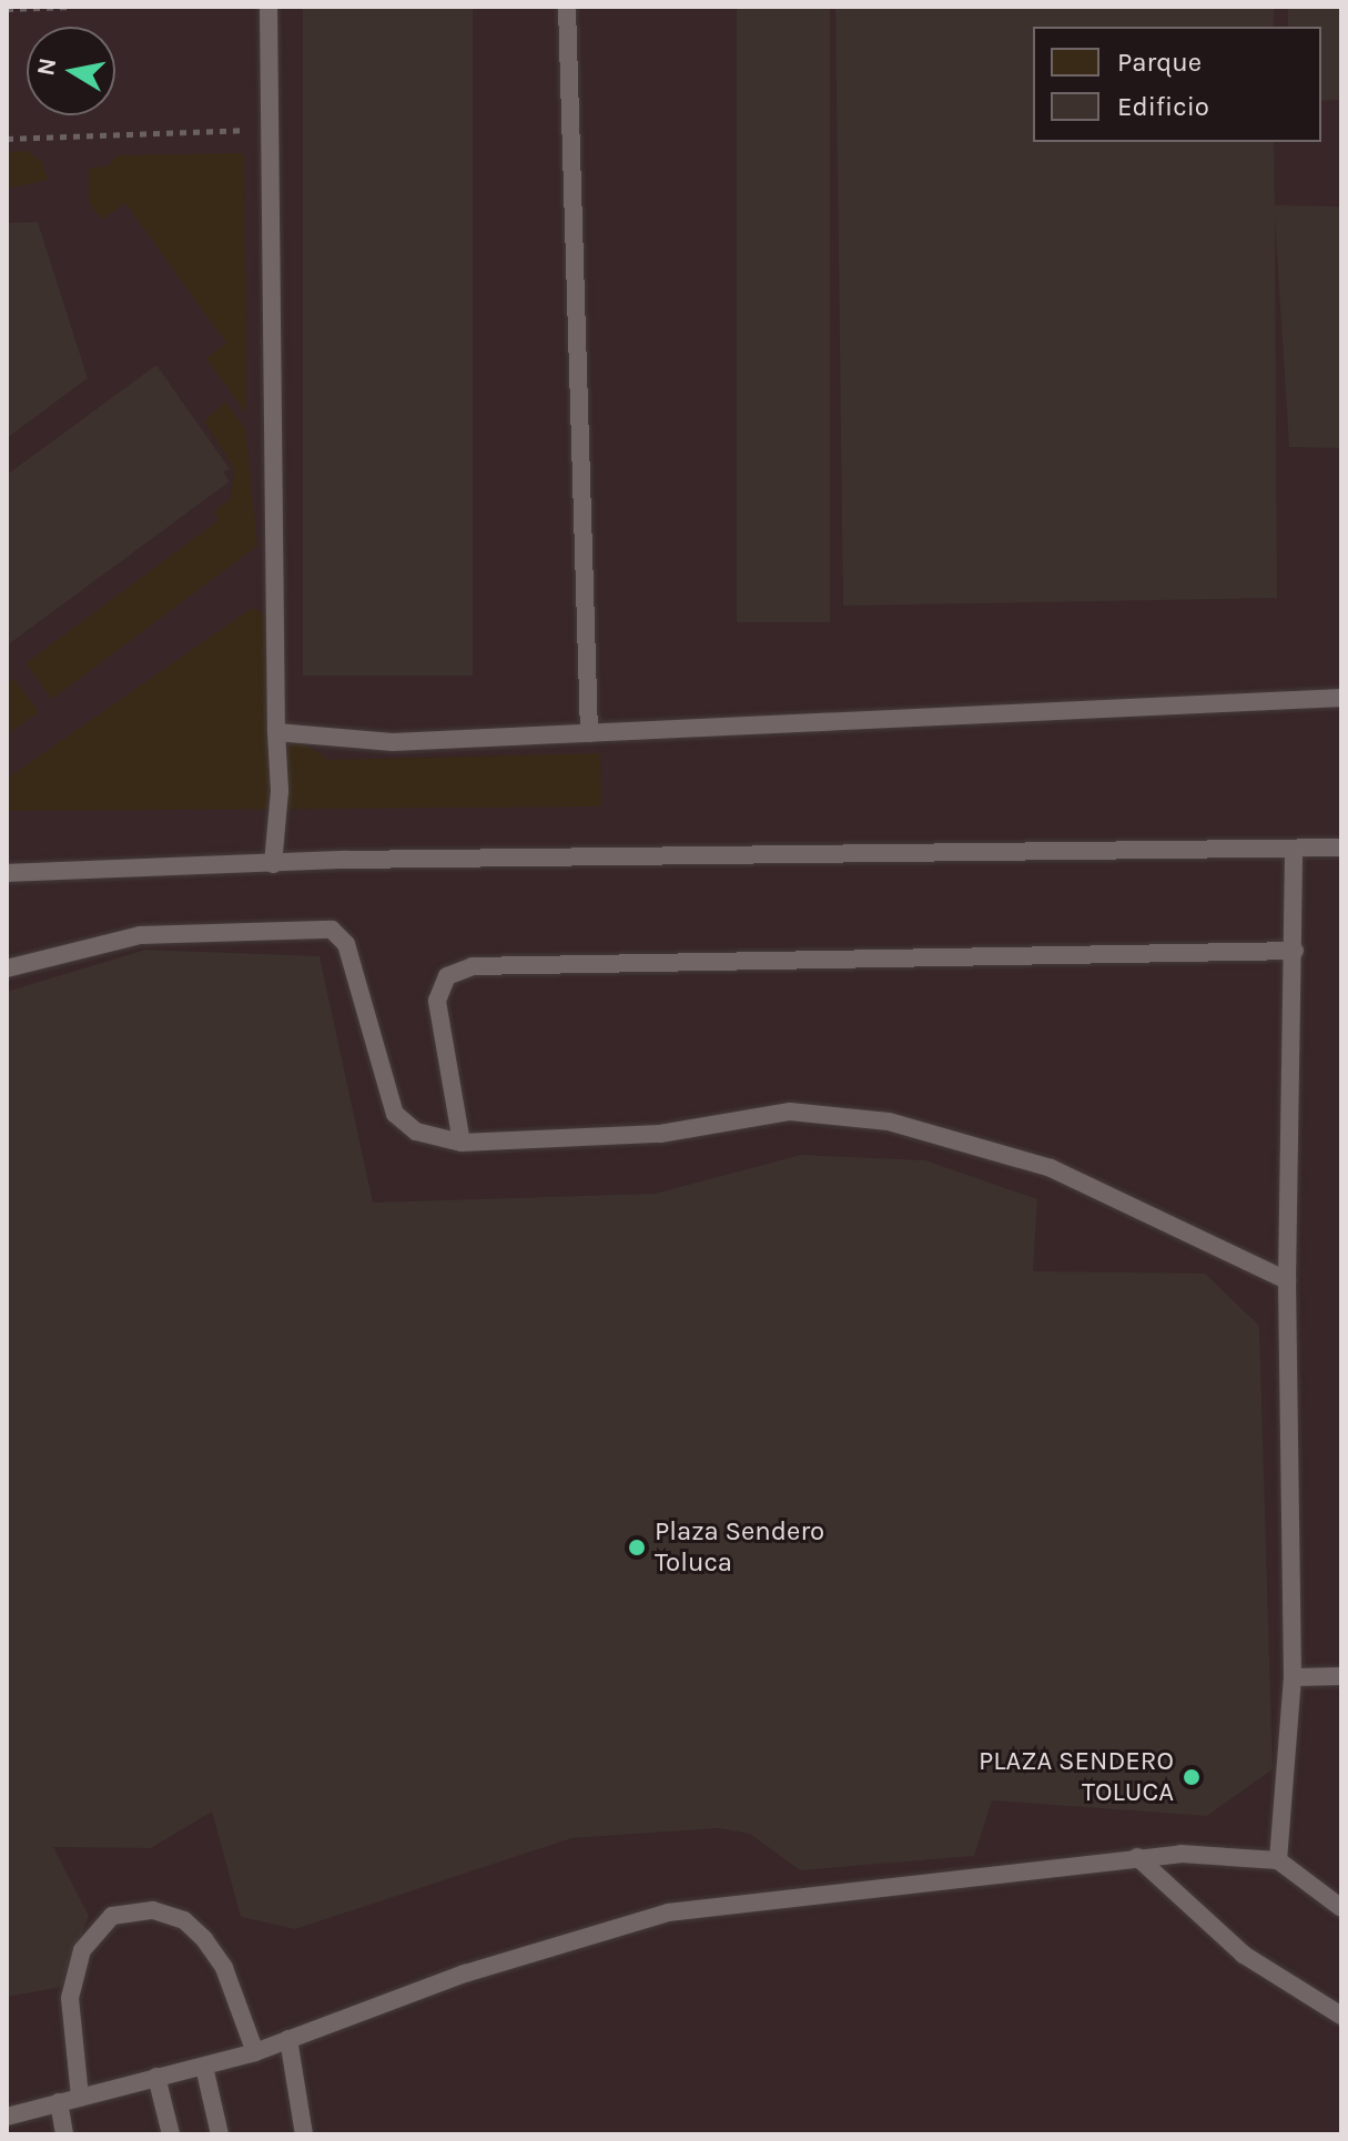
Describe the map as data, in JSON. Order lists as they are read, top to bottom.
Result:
{
  "places": ["Plaza Sendero Toluca", "PLAZA SENDERO TOLUCA"],
  "legend": ["Parque", "Edificio"],
  "north": "left"
}
